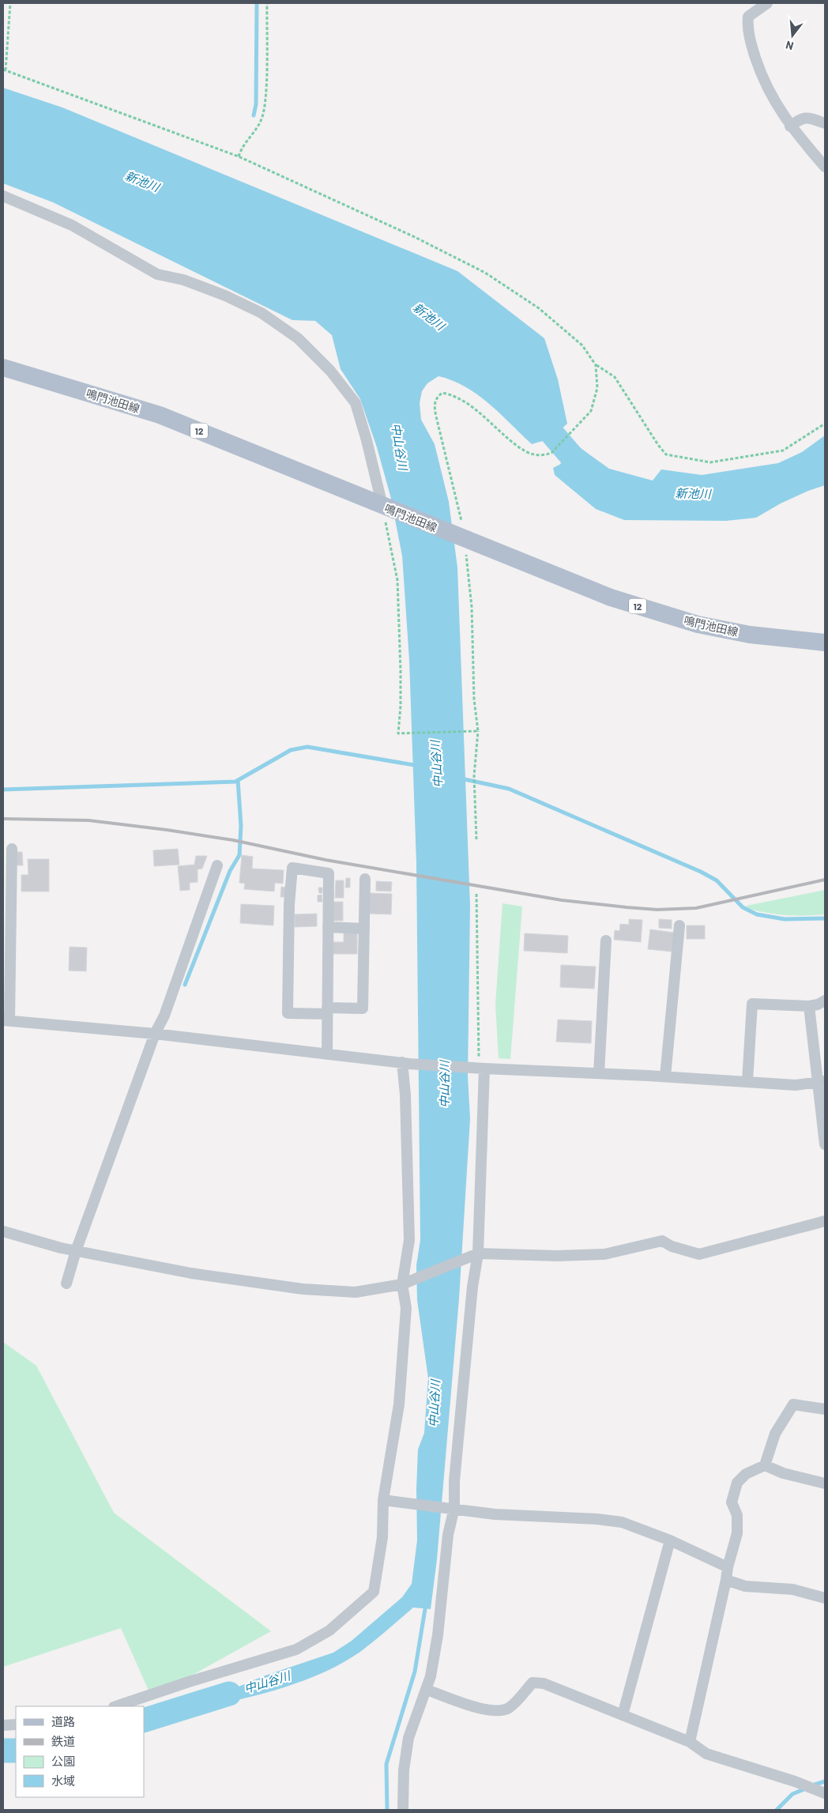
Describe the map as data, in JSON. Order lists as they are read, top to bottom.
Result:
{
  "streets": {
    "main road": ["鳴門池田線", "12"]
  },
  "water": ["新池川", "中山谷川"],
  "legend": [
    "道路",
    "鉄道",
    "公園",
    "水域"
  ],
  "north": "bottom"
}
